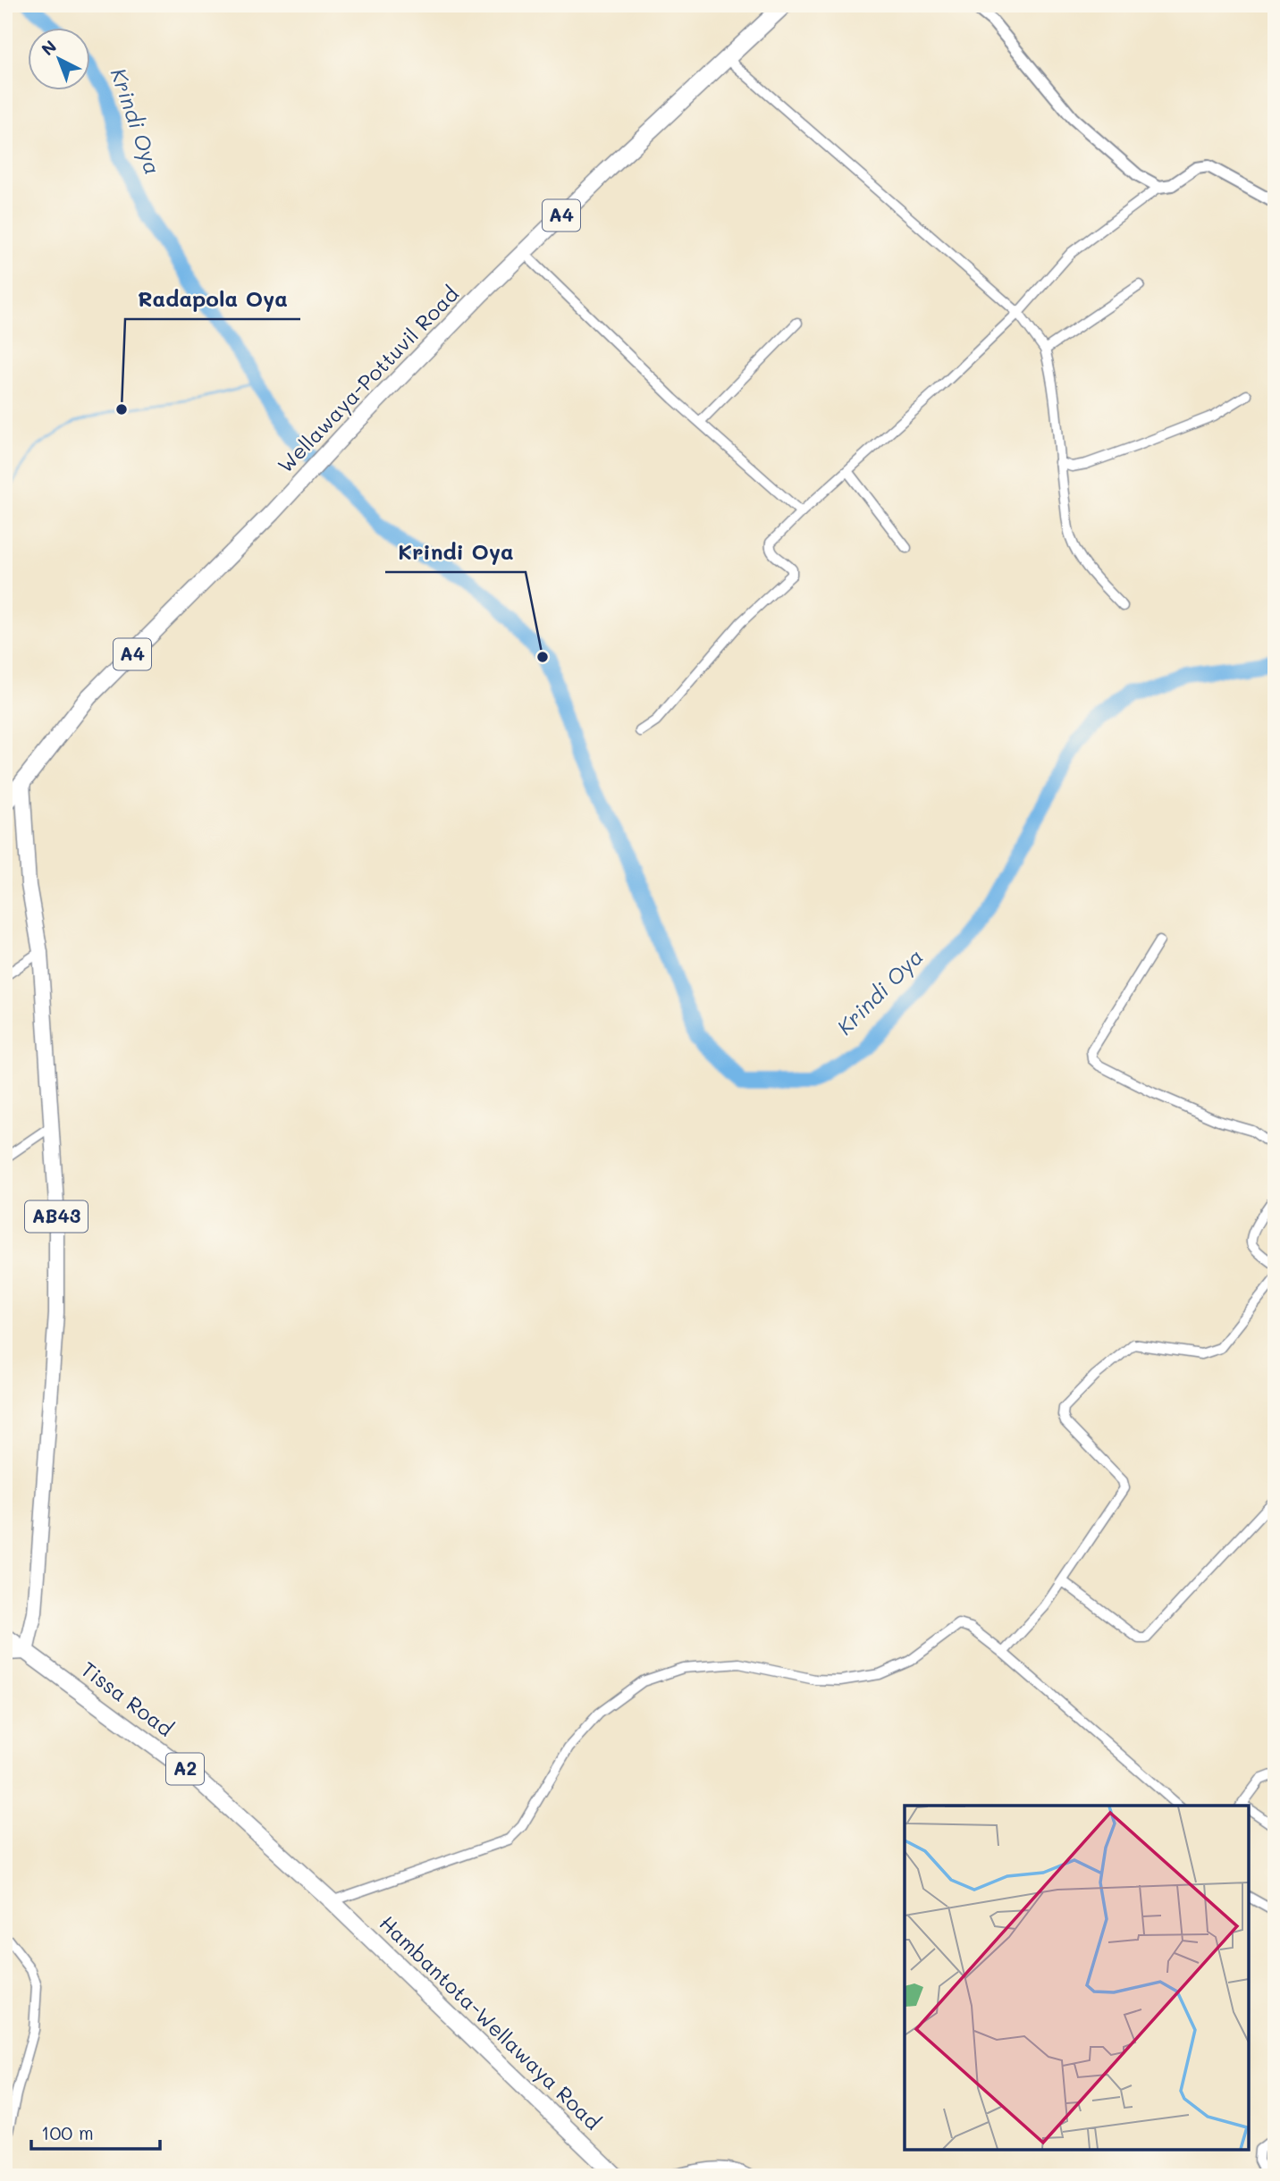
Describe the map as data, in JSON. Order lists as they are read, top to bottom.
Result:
{
  "streets": {
    "highway": [
      "A4",
      "Wellawaya-Pottuvil Road",
      "Tissa Road",
      "A2",
      "Hambantota-Wellawaya Road"
    ],
    "main road": ["AB43"]
  },
  "crossings": [
    ["Wellawaya-Pottuvil Road", "AB43"],
    ["AB43", "Tissa Road"],
    ["Tissa Road", "Hambantota-Wellawaya Road"]
  ],
  "water": ["Krindi Oya"],
  "places": ["Radapola Oya", "Krindi Oya"],
  "scale_bar": "100 m",
  "north": "top left"
}
